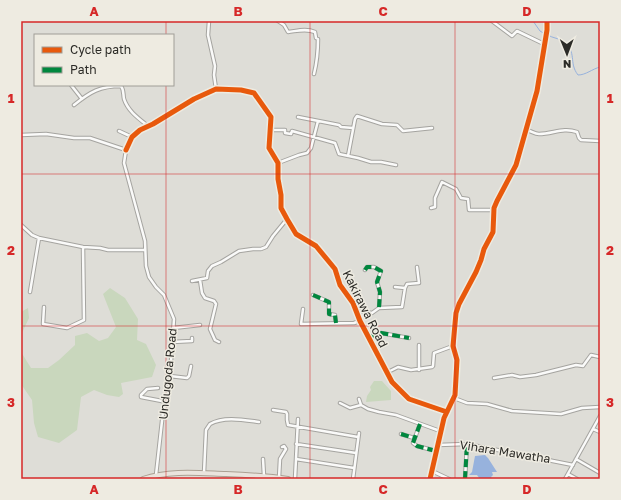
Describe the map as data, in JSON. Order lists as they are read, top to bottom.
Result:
{
  "streets": {
    "street": ["Kakirawa Road", "Undugoda Road", "Vihara Mawatha"]
  },
  "legend": ["Cycle path", "Path"],
  "north": "bottom",
  "grid": {
    "columns": [
      "A",
      "B",
      "C",
      "D"
    ],
    "rows": ["1", "2", "3"]
  }
}
